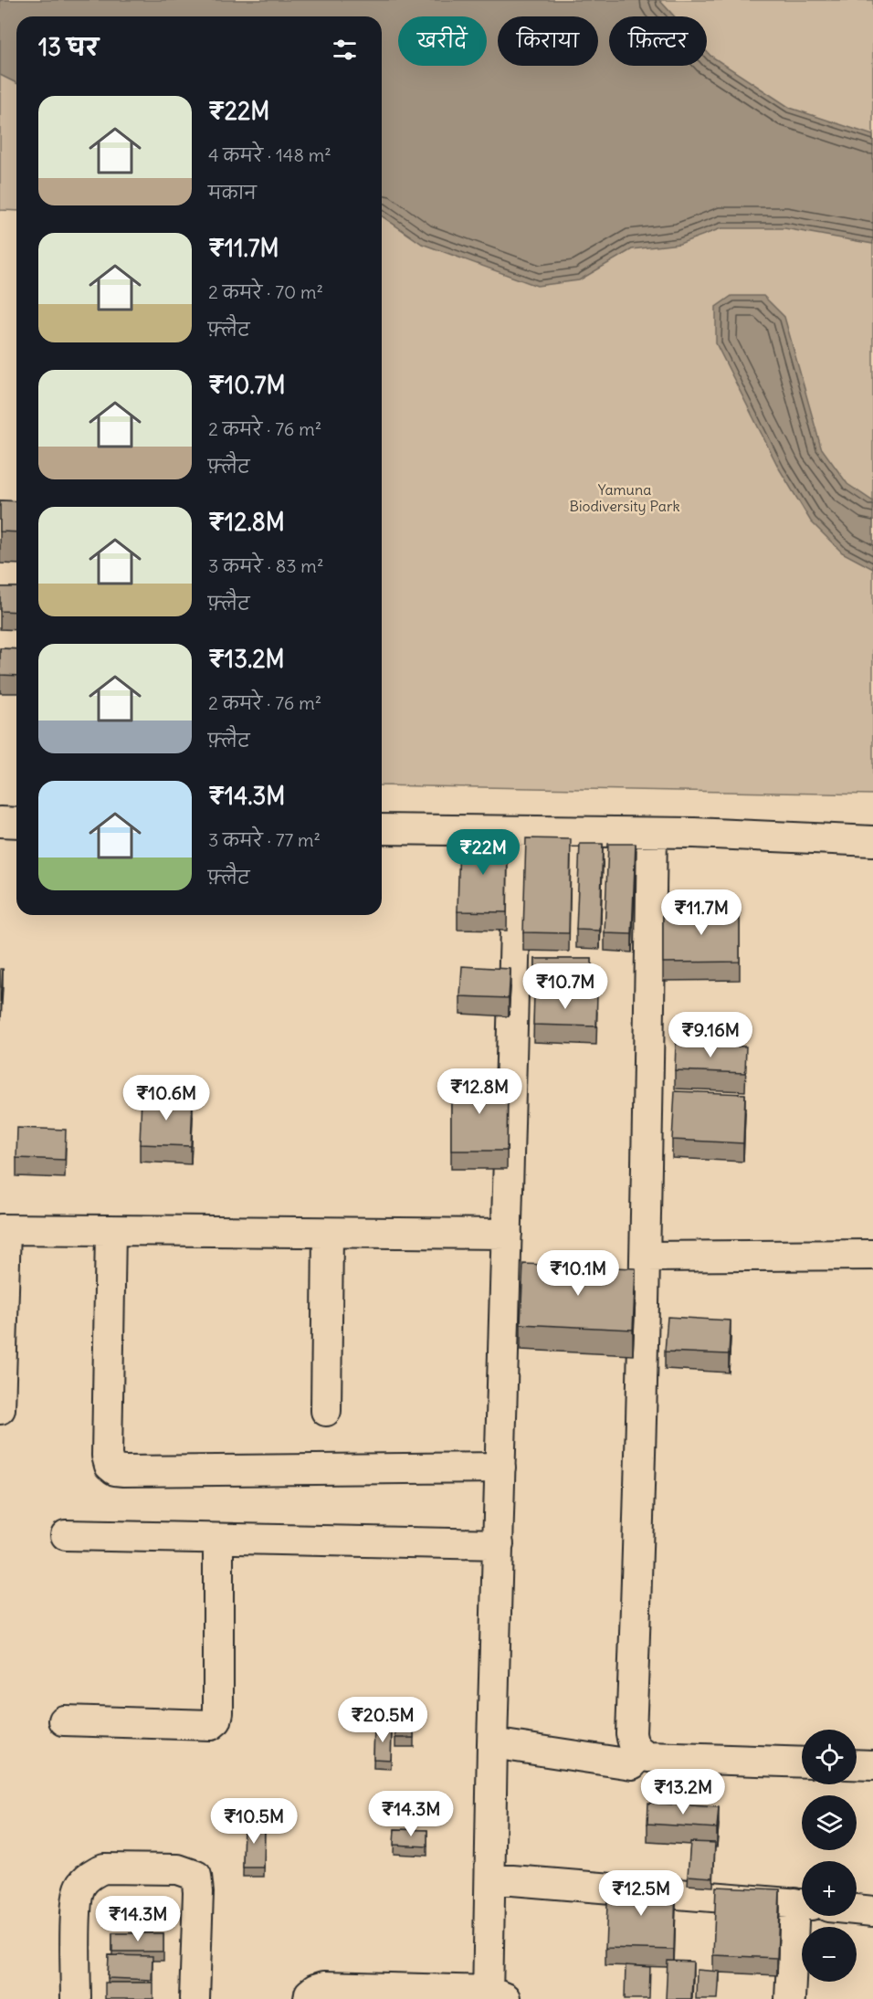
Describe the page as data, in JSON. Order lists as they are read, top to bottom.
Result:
{
  "parks": ["Yamuna Biodiversity Park"],
  "page": {
    "chip": ["खरीदें", "किराया", "फ़िल्टर"],
    "heading": "13 घर",
    "list": [
      {
        "name": "₹22M",
        "note": "4 कमरे · 148 m² · मकान"
      },
      {
        "name": "₹11.7M",
        "note": "2 कमरे · 70 m² · फ़्लैट"
      },
      {
        "name": "₹10.7M",
        "note": "2 कमरे · 76 m² · फ़्लैट"
      },
      {
        "name": "₹12.8M",
        "note": "3 कमरे · 83 m² · फ़्लैट"
      },
      {
        "name": "₹13.2M",
        "note": "2 कमरे · 76 m² · फ़्लैट"
      },
      {
        "name": "₹14.3M",
        "note": "3 कमरे · 77 m² · फ़्लैट"
      }
    ],
    "price": [
      "₹22M",
      "₹11.7M",
      "₹10.7M",
      "₹9.16M",
      "₹12.8M",
      "₹10.6M",
      "₹10.1M",
      "₹20.5M",
      "₹13.2M",
      "₹14.3M",
      "₹10.5M",
      "₹12.5M",
      "₹14.3M"
    ],
    "map_buttons": ["+", "−"]
  }
}
